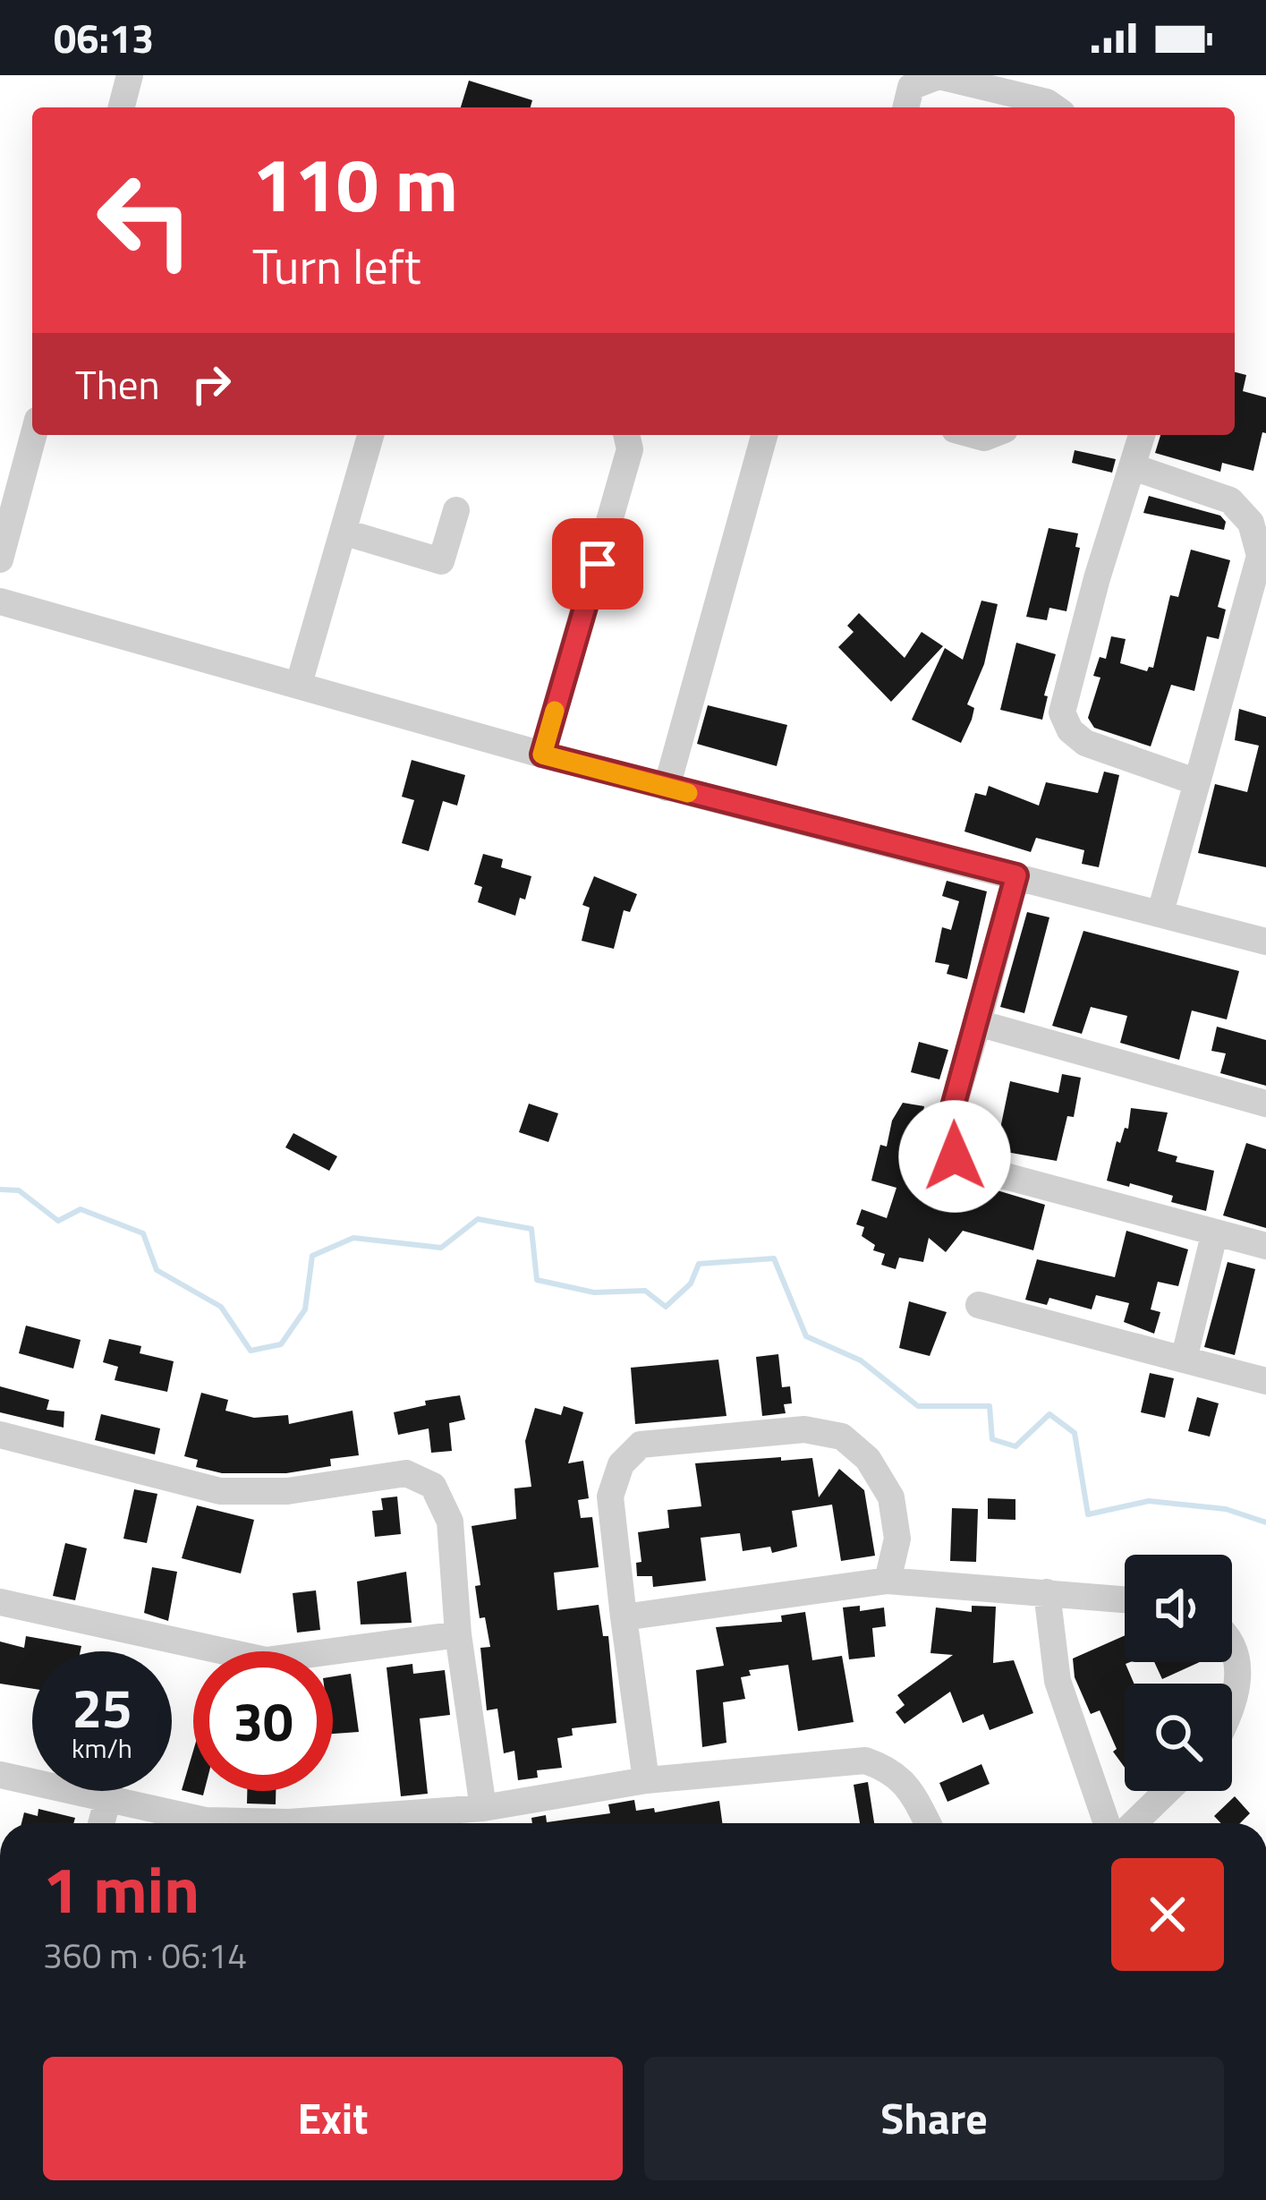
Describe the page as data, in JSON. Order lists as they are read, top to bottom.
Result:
{
  "page": {
    "status": "06:13",
    "turn": ["110 m", "Turn left"],
    "then": "Then",
    "speed": "25 km/h",
    "limit": "30",
    "heading": ["1 min", "360 m · 06:14"],
    "buttons": ["Exit", "Share"]
  }
}
